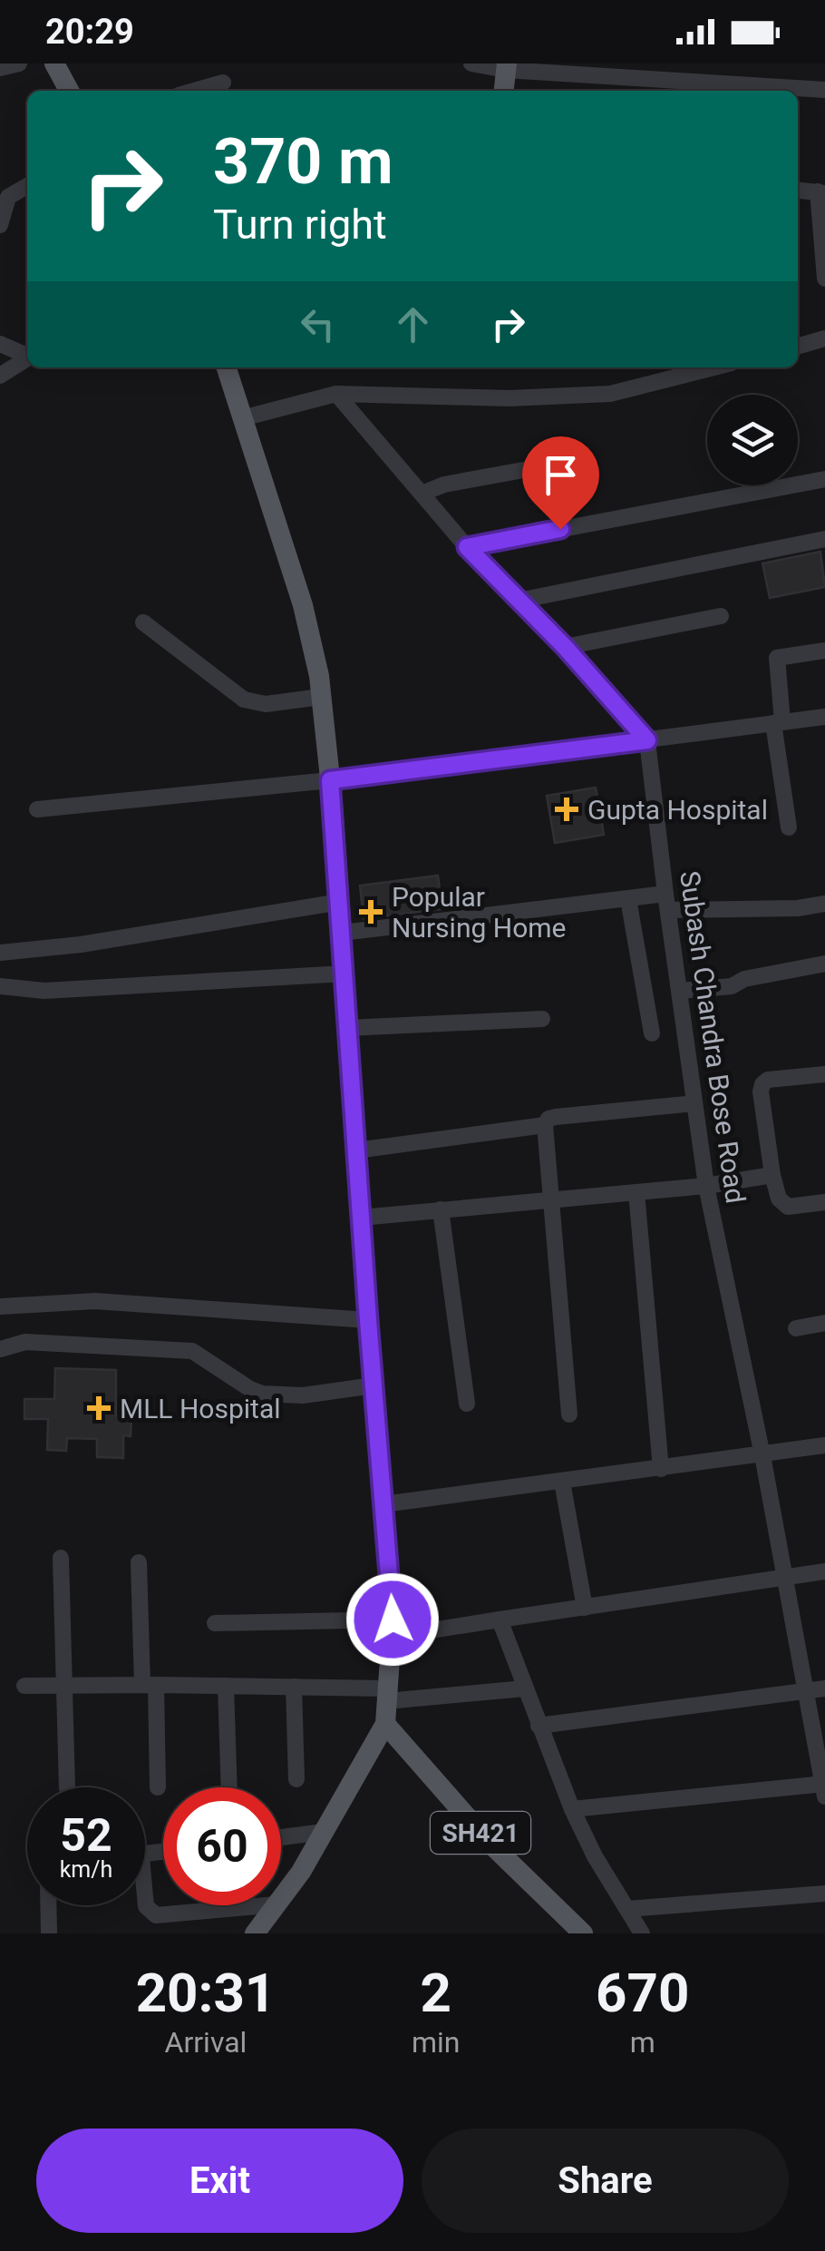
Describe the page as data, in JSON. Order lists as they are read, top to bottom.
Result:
{
  "streets": {
    "main road": ["SH421"],
    "street": ["Subash Chandra Bose Road"]
  },
  "places": {
    "health": ["Gupta Hospital", "Popular Nursing Home", "MLL Hospital"]
  },
  "page": {
    "status": "20:29",
    "turn": ["370 m", "Turn right"],
    "speed": "52 km/h",
    "limit": "60",
    "eta": [
      "20:31",
      "Arrival",
      "2",
      "min",
      "670",
      "m"
    ],
    "buttons": ["Exit", "Share"]
  }
}
